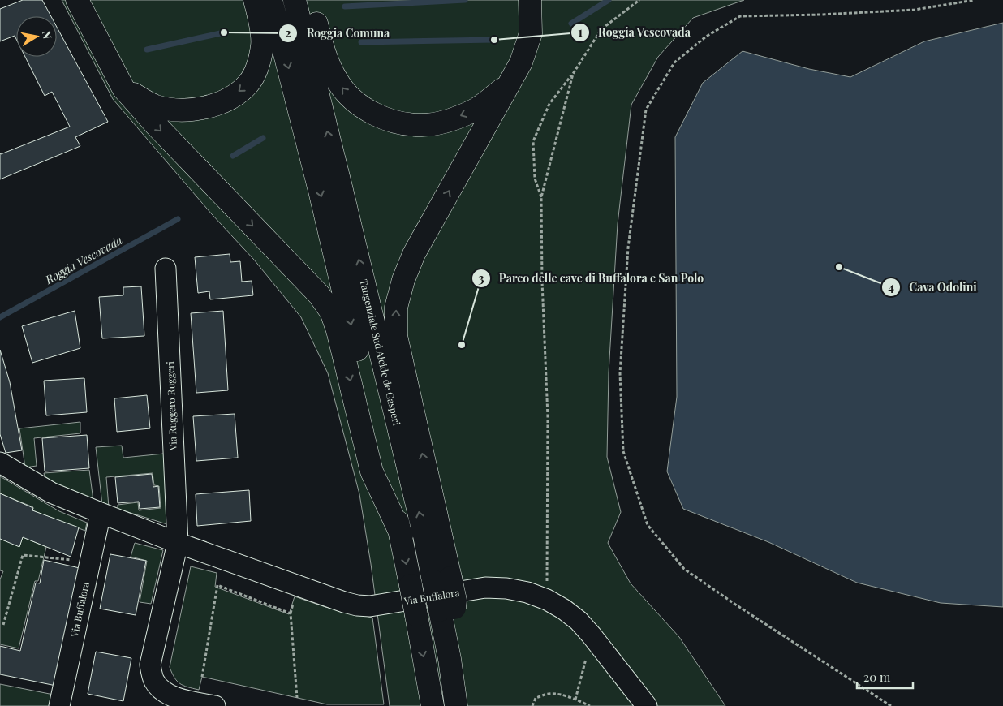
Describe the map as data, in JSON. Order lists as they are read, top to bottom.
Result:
{
  "streets": {
    "highway": ["Tangenziale Sud Alcide de Gasperi"],
    "street": ["Via Ruggero Ruggeri", "Via Buffalora"]
  },
  "crossings": [
    ["Via Ruggero Ruggeri", "Via Buffalora"]
  ],
  "water": ["Roggia Vescovada"],
  "places": [
    "Roggia Comuna",
    "Roggia Vescovada",
    "Cava Odolini",
    "Parco delle cave di Buffalora e San Polo"
  ],
  "scale_bar": "20 m",
  "north": "right"
}
